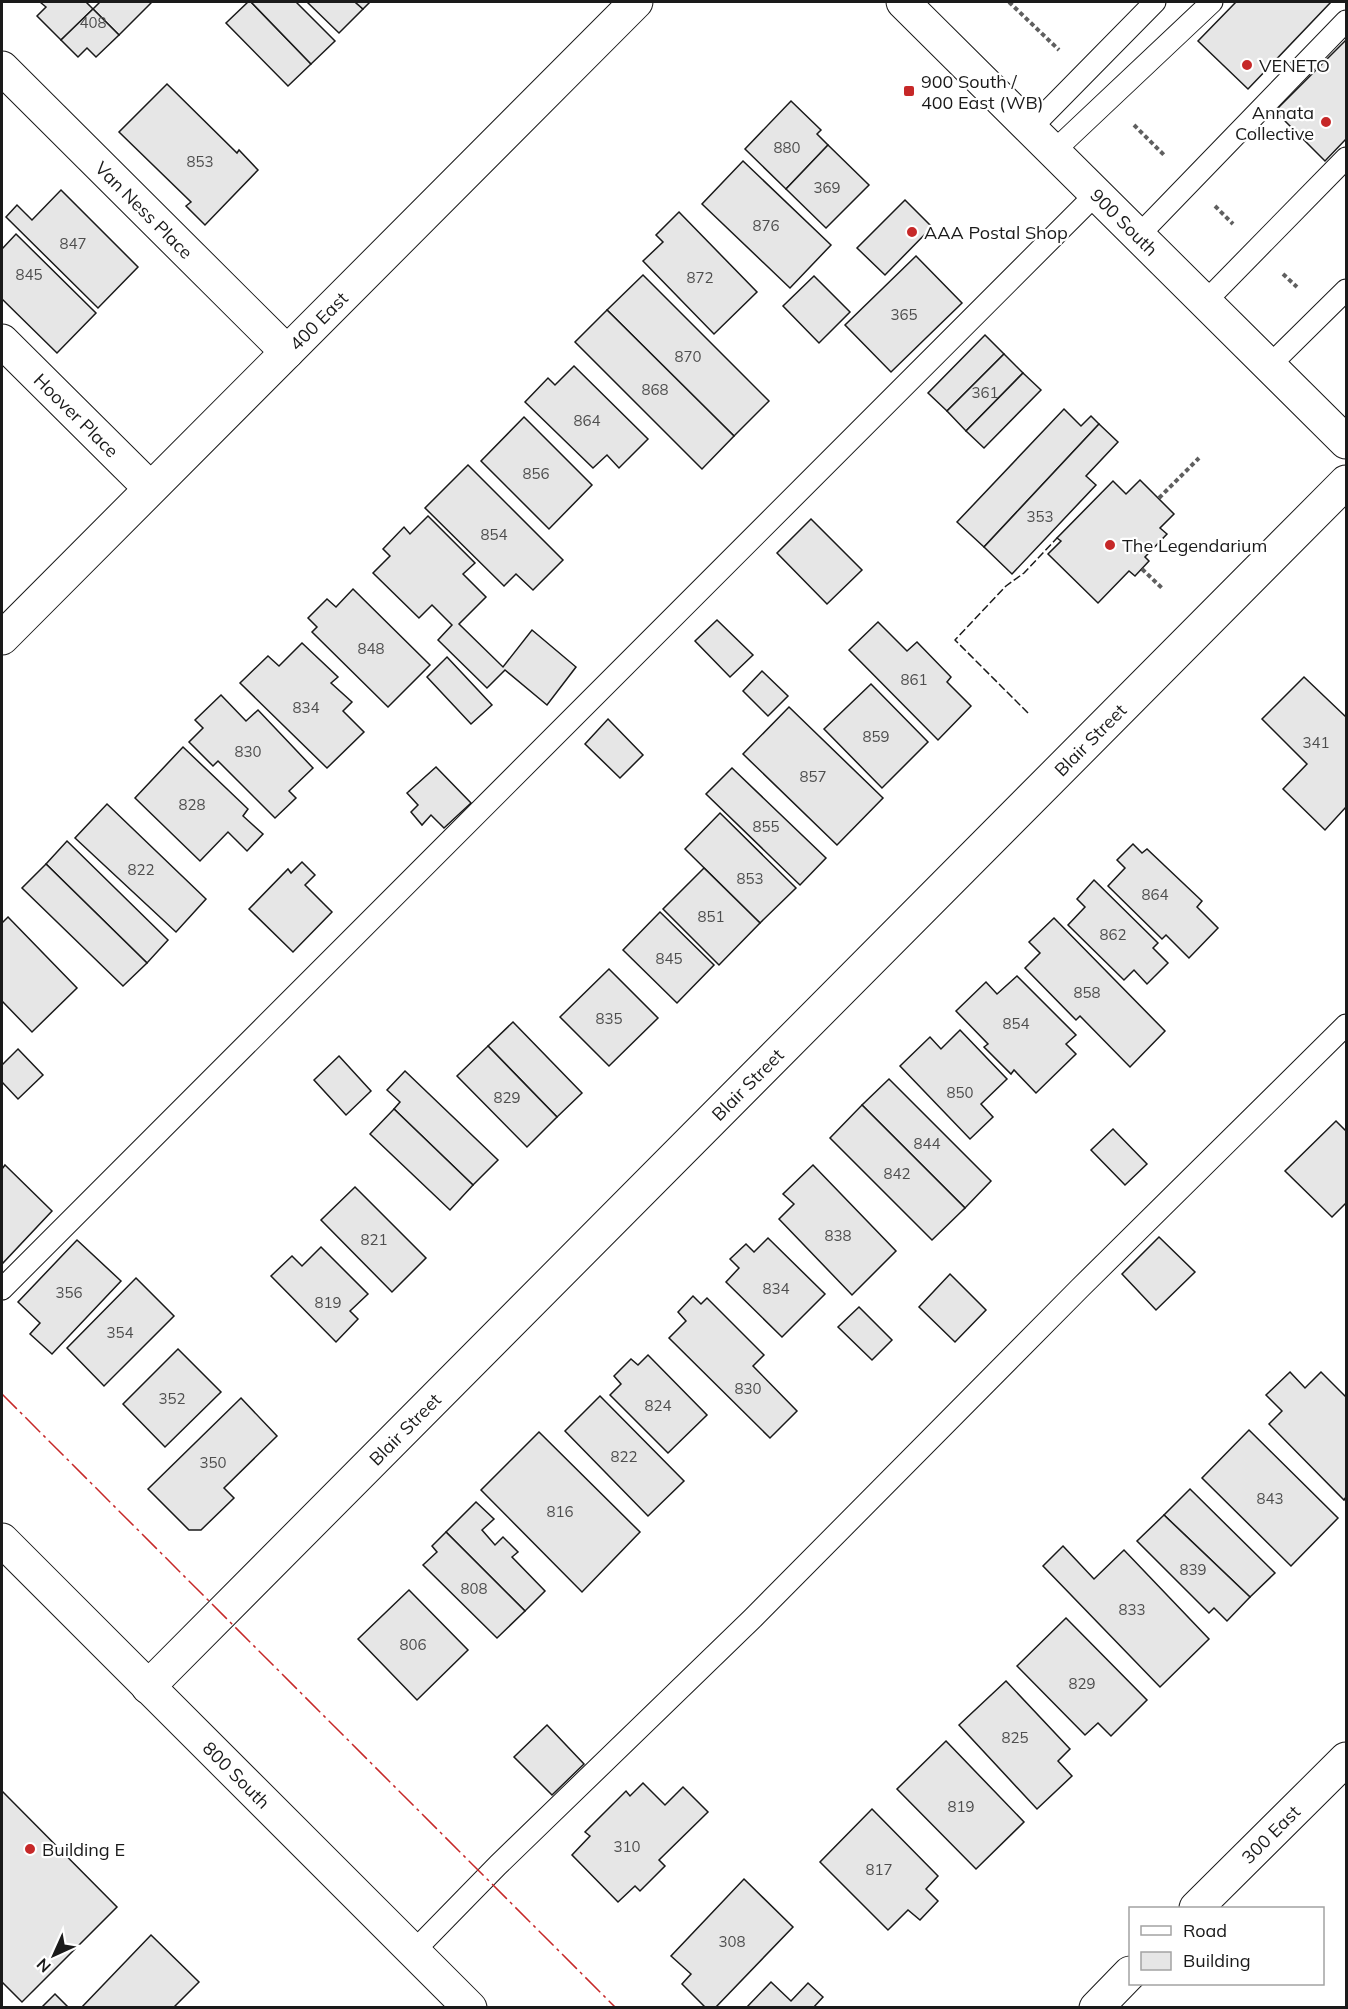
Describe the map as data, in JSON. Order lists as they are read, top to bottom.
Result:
{
  "streets": {
    "street": [
      "Van Ness Place",
      "900 South",
      "400 East",
      "Hoover Place",
      "Blair Street",
      "800 South",
      "300 East"
    ]
  },
  "crossings": [
    ["Van Ness Place", "400 East"],
    ["400 East", "Hoover Place"],
    ["Blair Street", "800 South"]
  ],
  "places": {
    "other": [
      "VENETO",
      "Annata Collective",
      "AAA Postal Shop",
      "The Legendarium",
      "Building E"
    ],
    "transit": ["900 South / 400 East (WB)"]
  },
  "house_numbers": [
    "408",
    "880",
    "853",
    "369",
    "876",
    "847",
    "845",
    "872",
    "365",
    "870",
    "868",
    "361",
    "864",
    "856",
    "353",
    "854",
    "848",
    "861",
    "834",
    "859",
    "341",
    "830",
    "857",
    "828",
    "855",
    "822",
    "853",
    "864",
    "851",
    "862",
    "845",
    "858",
    "835",
    "854",
    "850",
    "829",
    "844",
    "842",
    "838",
    "821",
    "834",
    "356",
    "819",
    "354",
    "830",
    "352",
    "824",
    "822",
    "350",
    "843",
    "816",
    "839",
    "808",
    "833",
    "806",
    "829",
    "825",
    "819",
    "310",
    "817",
    "308"
  ],
  "legend": ["Road", "Building"],
  "north": "bottom left"
}
